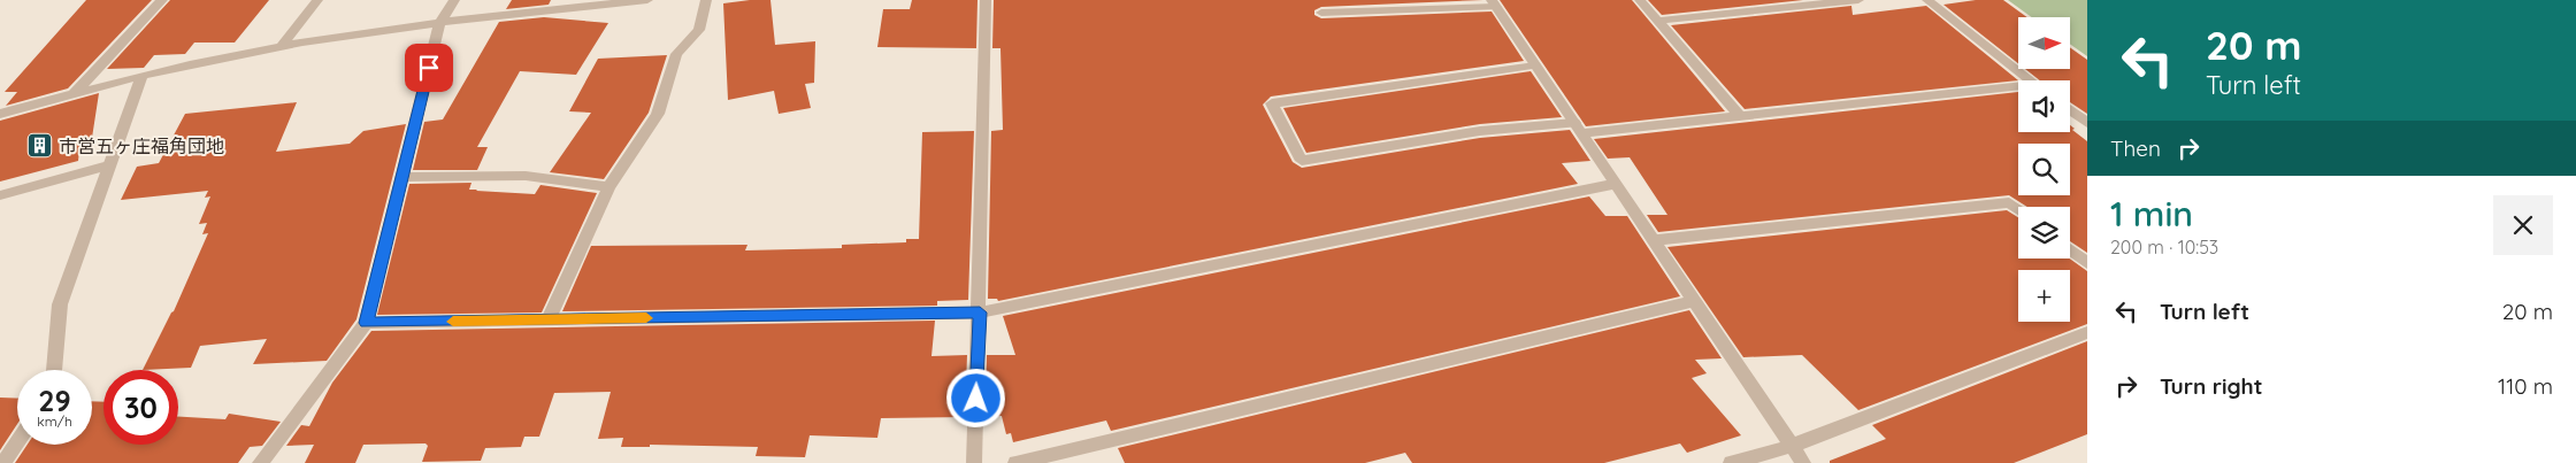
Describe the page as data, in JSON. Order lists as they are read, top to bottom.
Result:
{
  "places": {
    "building": ["市営五ヶ庄福角団地"]
  },
  "north": "right",
  "page": {
    "turn": ["20 m", "Turn left"],
    "map_buttons": "+",
    "then": "Then",
    "heading": ["1 min", "200 m · 10:53"],
    "list": [
      {
        "name": "Turn left",
        "value": "20 m"
      },
      {
        "name": "Turn right",
        "value": "110 m"
      }
    ],
    "speed": "29 km/h",
    "limit": "30"
  }
}
